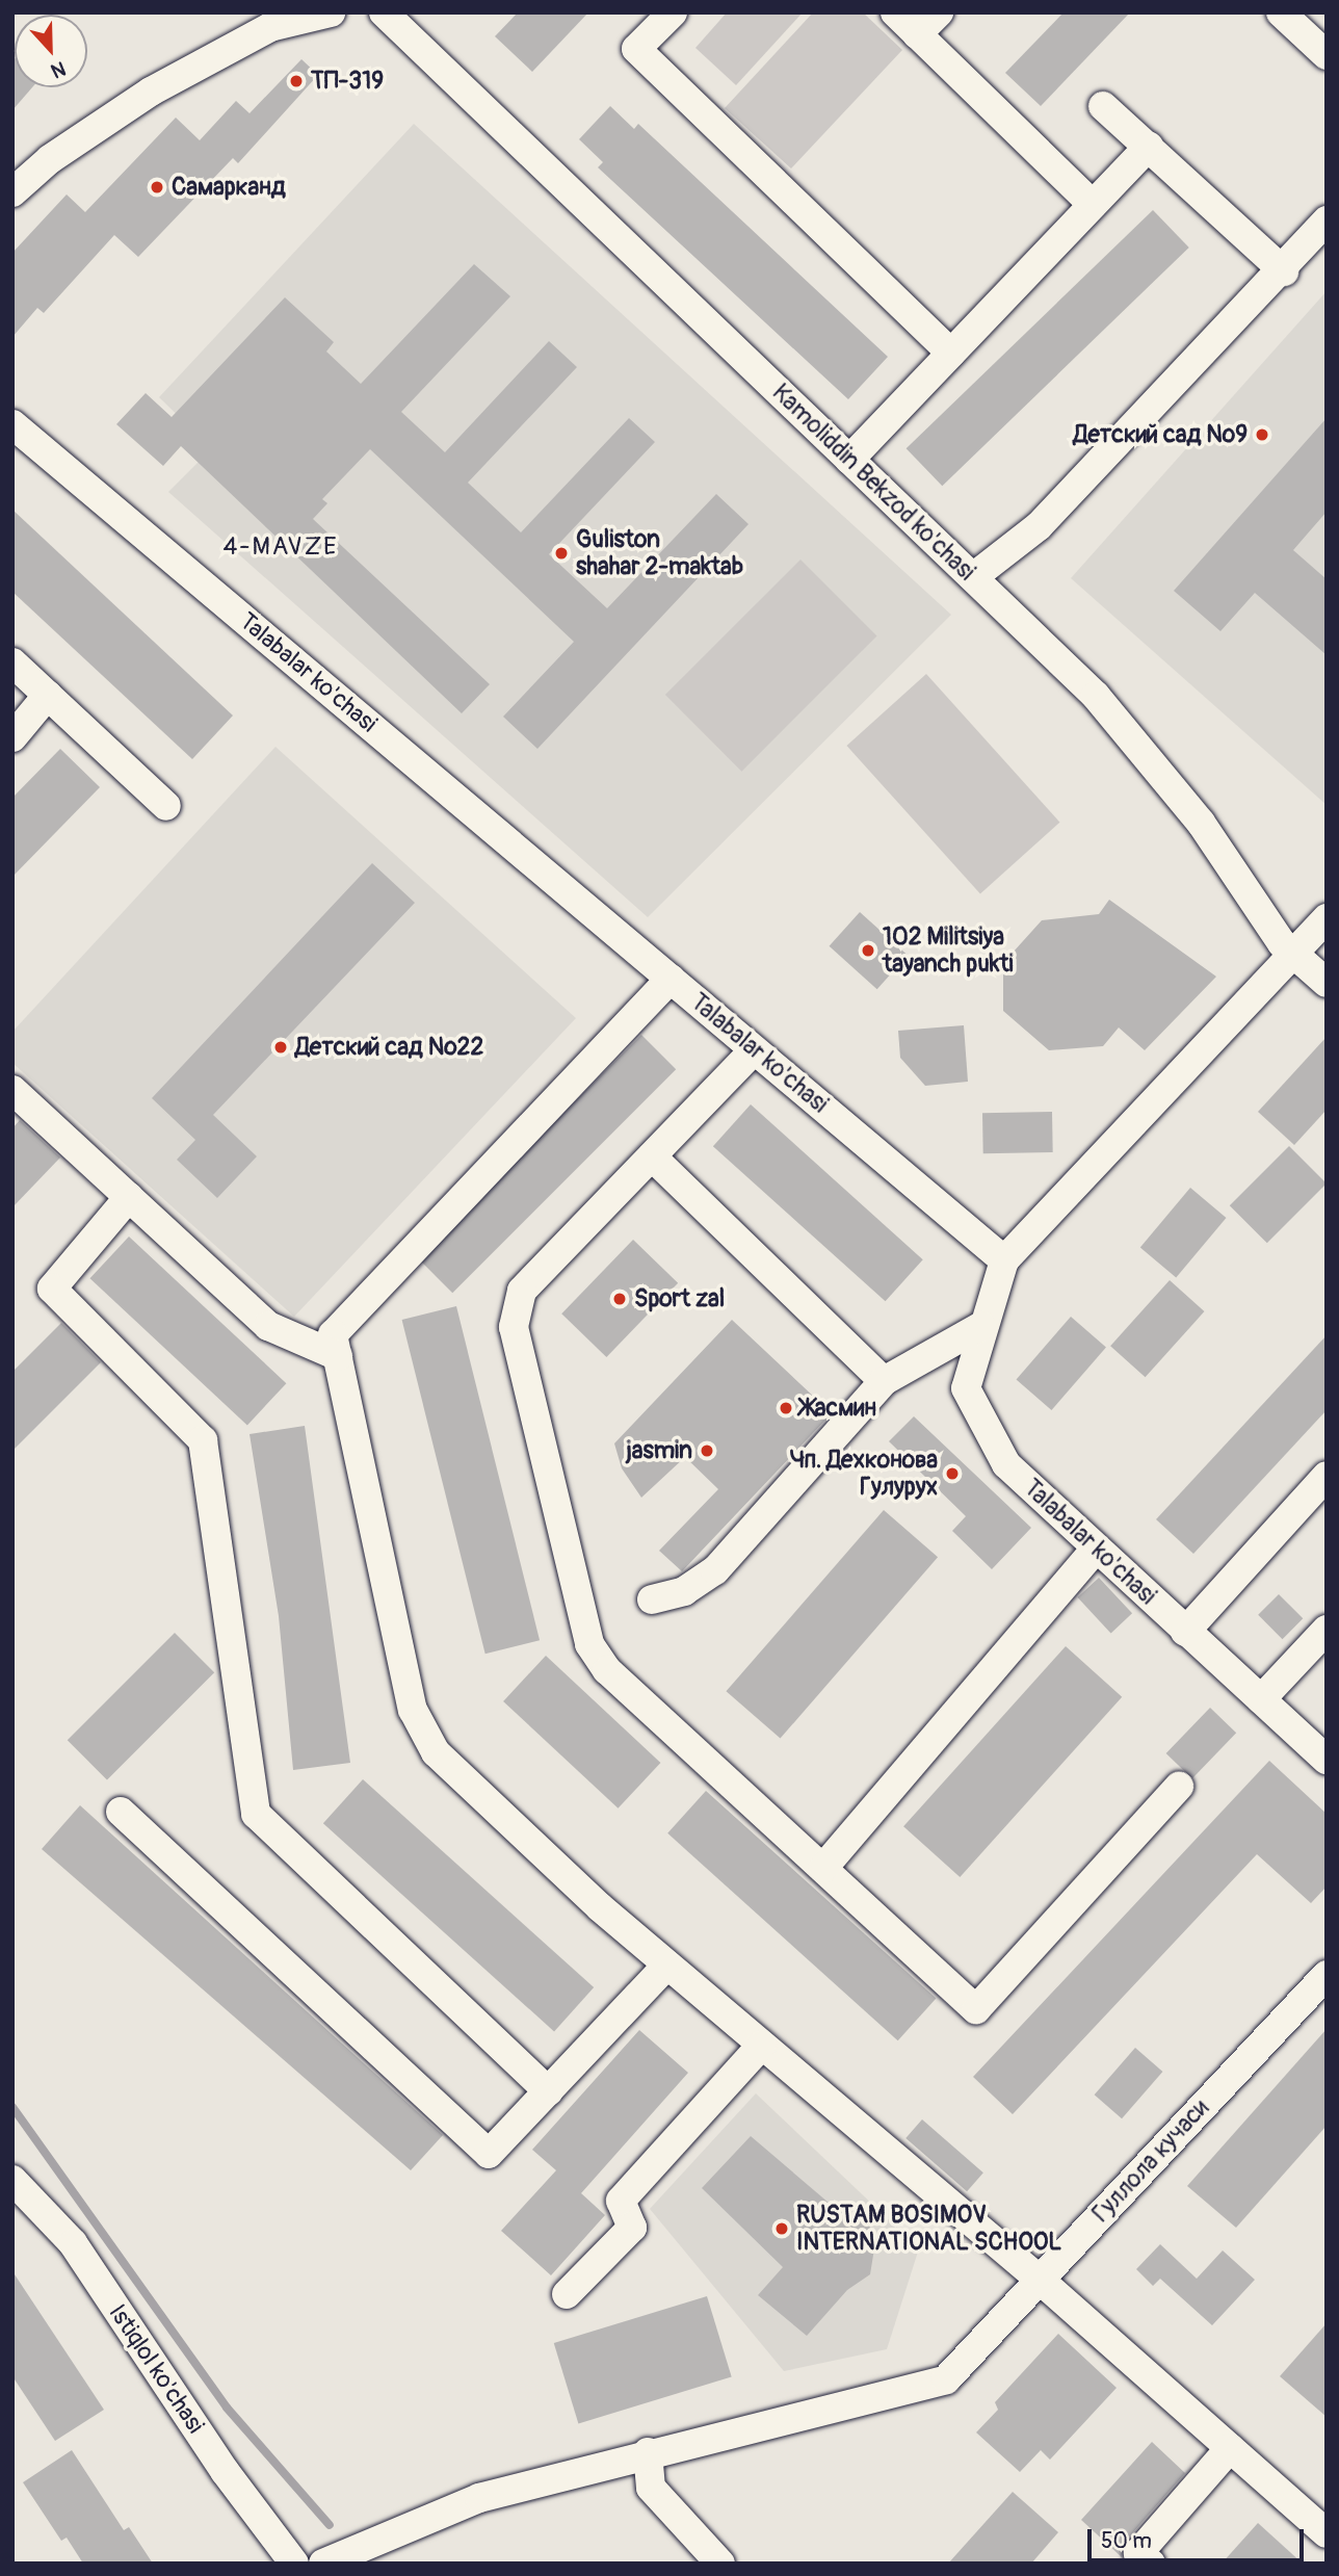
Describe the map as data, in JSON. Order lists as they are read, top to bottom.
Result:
{
  "streets": {
    "street": [
      "Kamoliddin Bekzod ko'chasi",
      "Talabalar ko'chasi",
      "Гуллола кучаси",
      "Istiqlol ko'chasi"
    ]
  },
  "districts": ["4-MAVZE"],
  "places": [
    "ТП-319",
    "Самарканд",
    "Детский сад №9",
    "Guliston shahar 2-maktab",
    "102 Militsiya tayanch pukti",
    "Детский сад №22",
    "Sport zal",
    "Жасмин",
    "jasmin",
    "Чп. Дехконова Гулурух",
    "RUSTAM BOSIMOV INTERNATIONAL SCHOOL"
  ],
  "scale_bar": "50 m",
  "north": "bottom"
}
